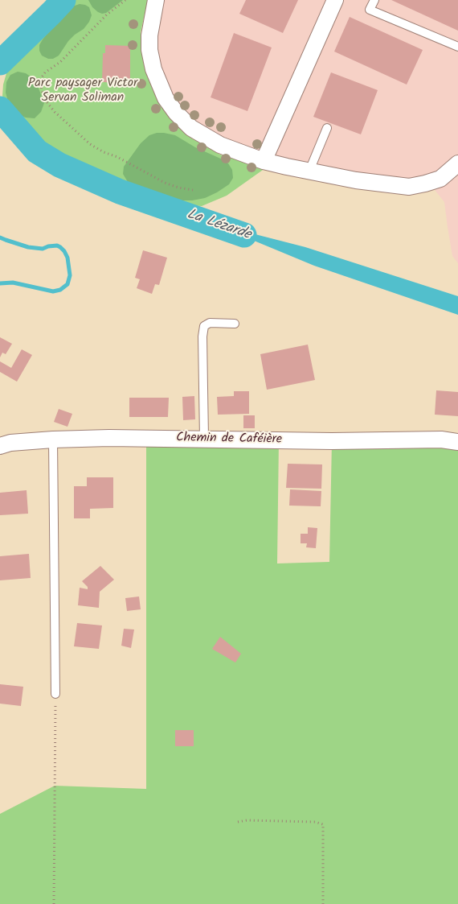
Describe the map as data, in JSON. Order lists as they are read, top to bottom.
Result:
{
  "streets": {
    "street": ["Chemin de Caféière"]
  },
  "water": ["La Lézarde"],
  "parks": ["Parc paysager Victor Servan Soliman"]
}
